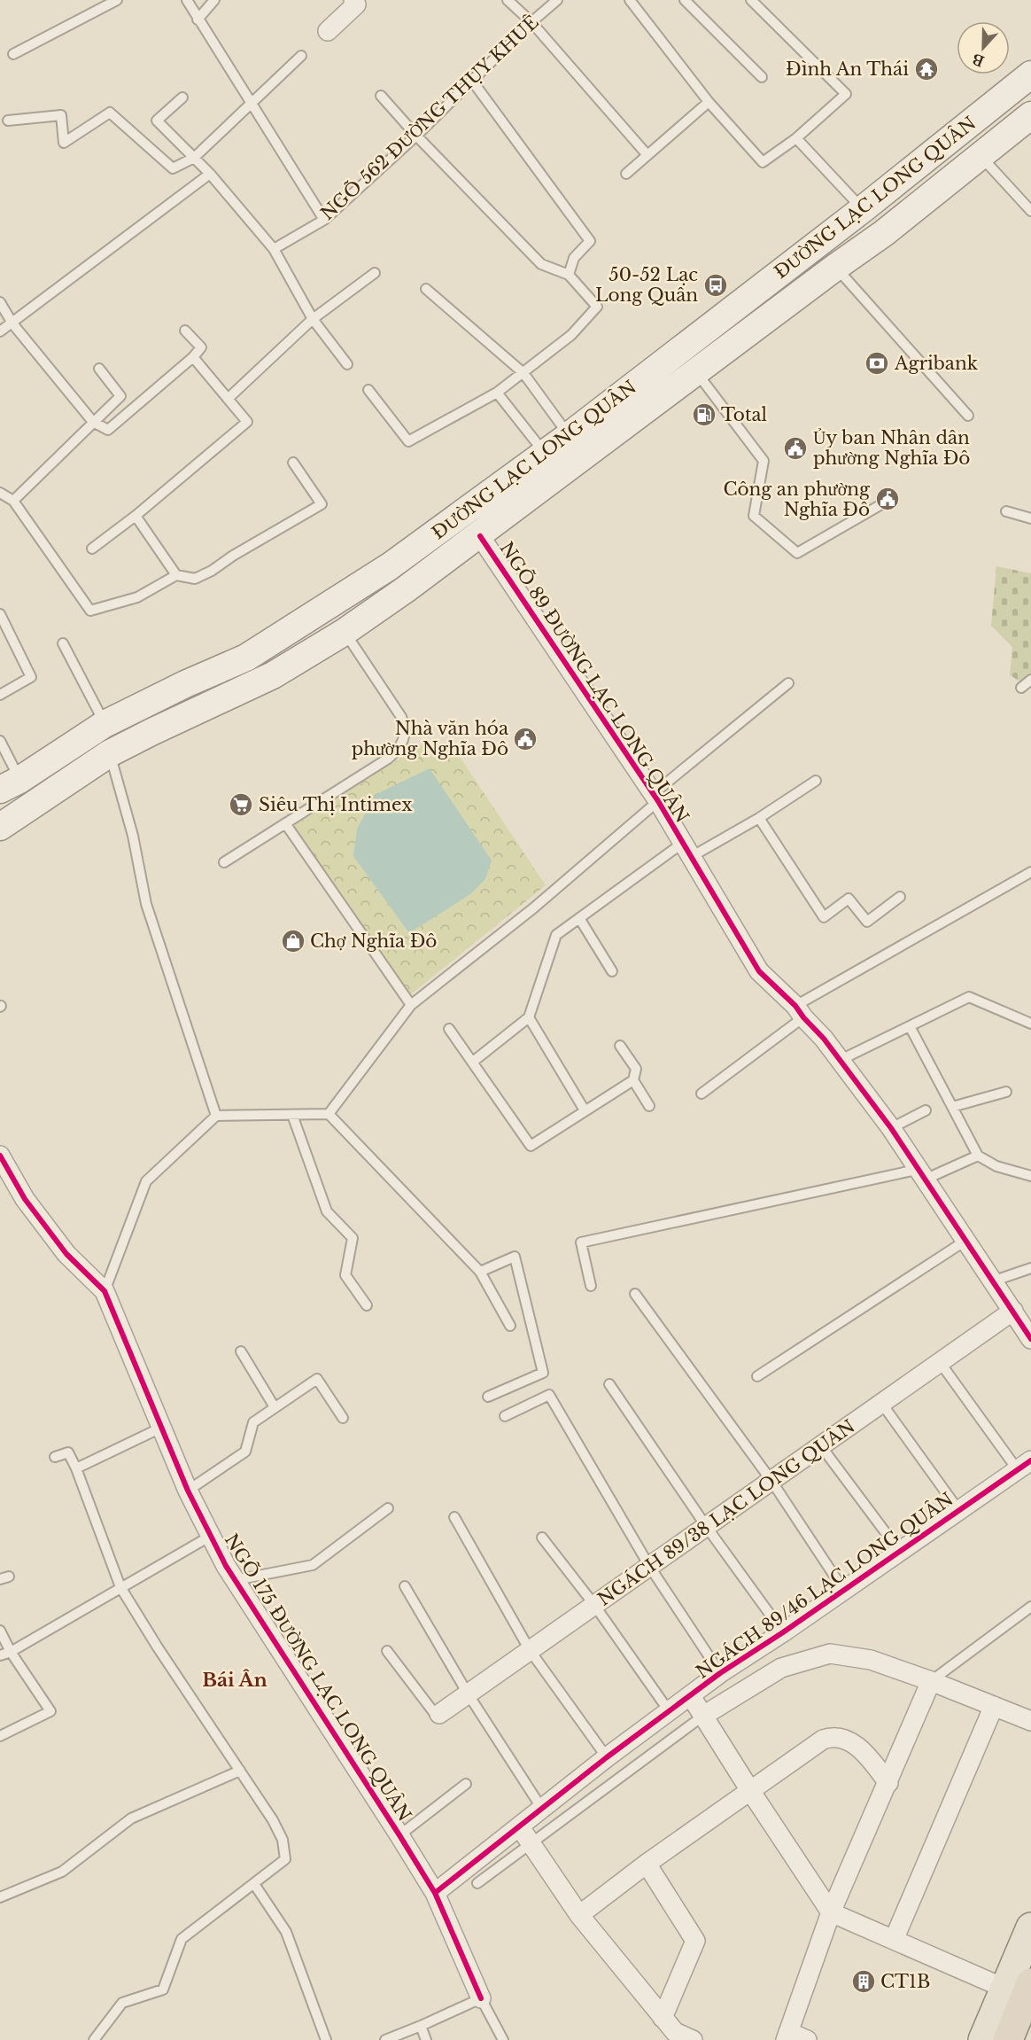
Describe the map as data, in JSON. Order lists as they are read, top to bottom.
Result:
{
  "streets": {
    "main road": ["ĐƯỜNG LẠC LONG QUÂN"],
    "street": [
      "NGÕ 89 ĐƯỜNG LẠC LONG QUÂN",
      "NGÁCH 89/38 LẠC LONG QUÂN",
      "NGÁCH 89/46 LẠC LONG QUÂN",
      "NGÕ 175 ĐƯỜNG LẠC LONG QUÂN"
    ],
    "lane": ["NGÕ 562 ĐƯỜNG THỤY KHUÊ"]
  },
  "crossings": [
    ["ĐƯỜNG LẠC LONG QUÂN", "NGÕ 89 ĐƯỜNG LẠC LONG QUÂN"],
    ["NGÕ 89 ĐƯỜNG LẠC LONG QUÂN", "NGÁCH 89/38 LẠC LONG QUÂN"],
    ["NGÁCH 89/46 LẠC LONG QUÂN", "NGÕ 175 ĐƯỜNG LẠC LONG QUÂN"]
  ],
  "districts": ["Bái Ân"],
  "places": {
    "temple": ["Đình An Thái"],
    "bus stop": ["50-52 Lạc Long Quân"],
    "bank": ["Agribank"],
    "fuel station": ["Total"],
    "public building": ["Ủy ban Nhân dân phường Nghĩa Đô", "Công an phường Nghĩa Đô", "Nhà văn hóa phường Nghĩa Đô"],
    "supermarket": ["Siêu Thị Intimex"],
    "shop": ["Chợ Nghĩa Đô"],
    "building": ["CT1B"]
  },
  "north": "bottom"
}
